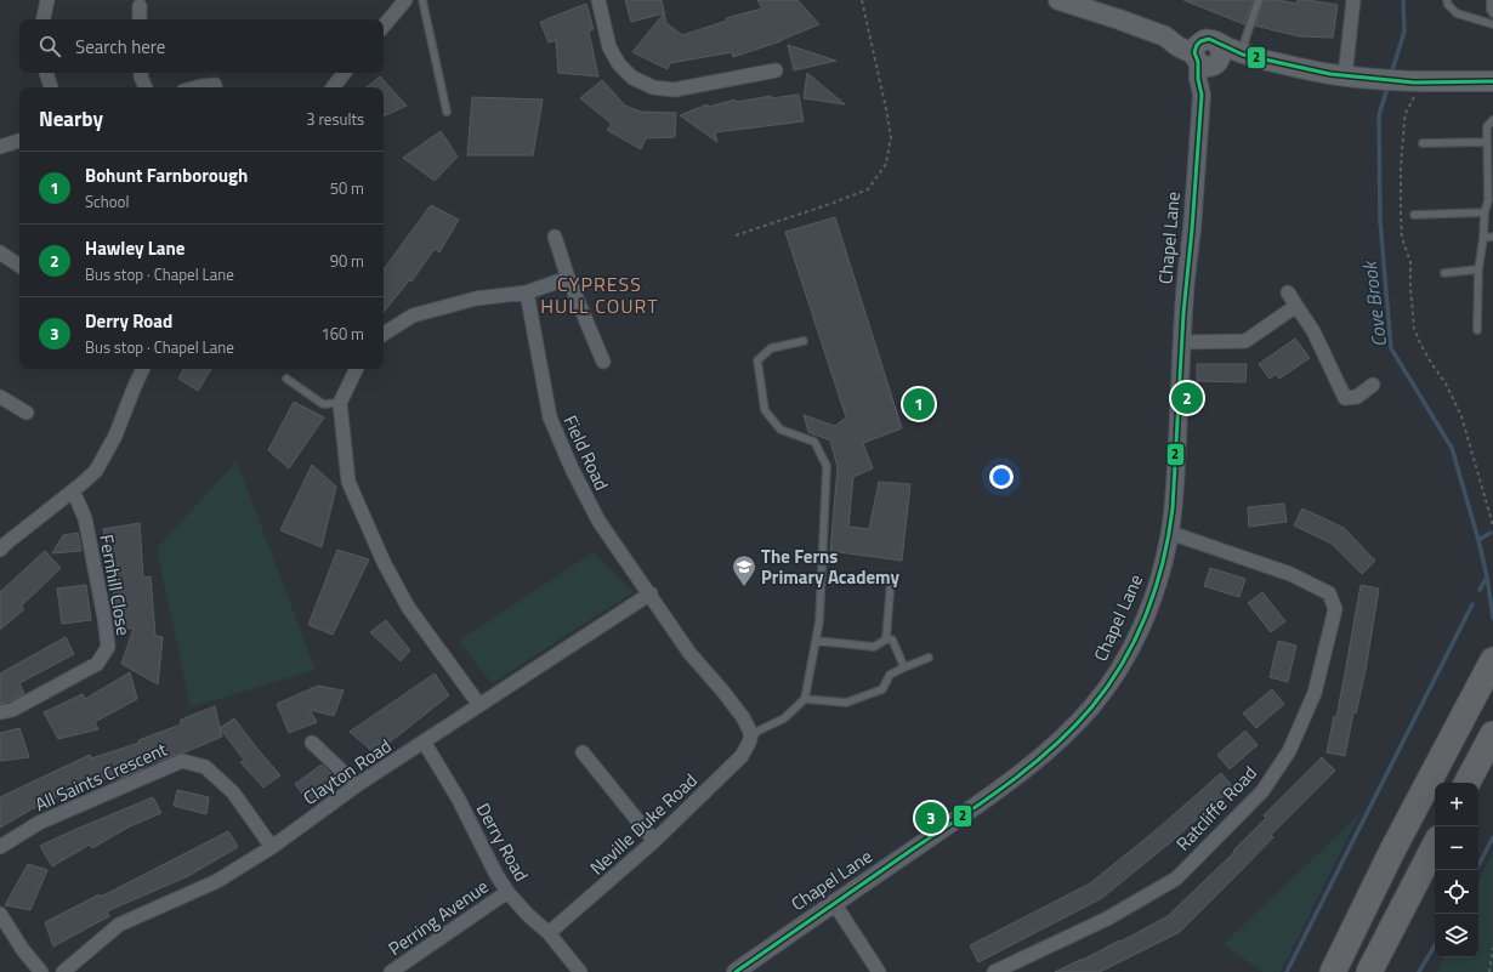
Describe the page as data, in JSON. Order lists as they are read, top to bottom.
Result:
{
  "streets": {
    "street": [
      "Chapel Lane",
      "Field Road",
      "Fernhill Close",
      "Clayton Road",
      "All Saints Crescent",
      "Ratcliffe Road",
      "Neville Duke Road",
      "Derry Road",
      "Perring Avenue"
    ]
  },
  "crossings": [
    ["Chapel Lane", "Ratcliffe Road"],
    ["Field Road", "Clayton Road"],
    ["Field Road", "Neville Duke Road"],
    ["Clayton Road", "All Saints Crescent"],
    ["Clayton Road", "Derry Road"],
    ["Neville Duke Road", "Derry Road"],
    ["Derry Road", "Perring Avenue"]
  ],
  "districts": ["CYPRESS HULL COURT"],
  "water": ["Cove Brook"],
  "places": {
    "school or university": ["The Ferns Primary Academy"]
  },
  "lines": ["transit line 2"],
  "page": {
    "search": "Search here",
    "heading": ["Nearby", "3 results"],
    "list": [
      {
        "mark": "1",
        "name": "Bohunt Farnborough",
        "note": "School",
        "value": "50 m"
      },
      {
        "mark": "2",
        "name": "Hawley Lane",
        "note": "Bus stop · Chapel Lane",
        "value": "90 m"
      },
      {
        "mark": "3",
        "name": "Derry Road",
        "note": "Bus stop · Chapel Lane",
        "value": "160 m"
      }
    ],
    "pins": ["2", "1", "3"],
    "map_buttons": ["+", "−"]
  }
}
